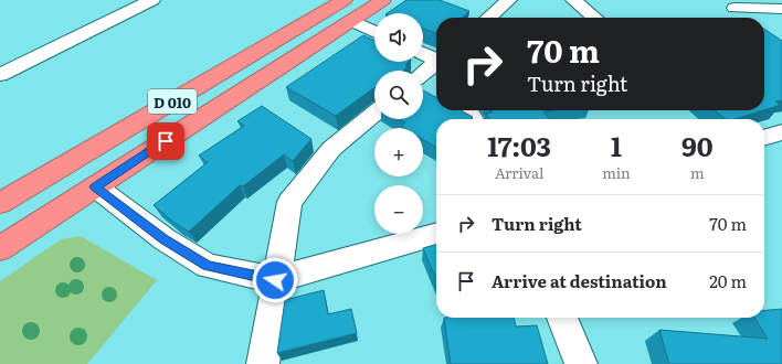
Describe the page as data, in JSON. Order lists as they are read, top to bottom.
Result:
{
  "streets": {
    "highway": ["D 010"]
  },
  "page": {
    "map_buttons": ["+", "−"],
    "turn": ["70 m", "Turn right"],
    "eta": [
      "17:03",
      "Arrival",
      "1",
      "min",
      "90",
      "m"
    ],
    "list": [
      {
        "name": "Turn right",
        "value": "70 m"
      },
      {
        "name": "Arrive at destination",
        "value": "20 m"
      }
    ]
  }
}
